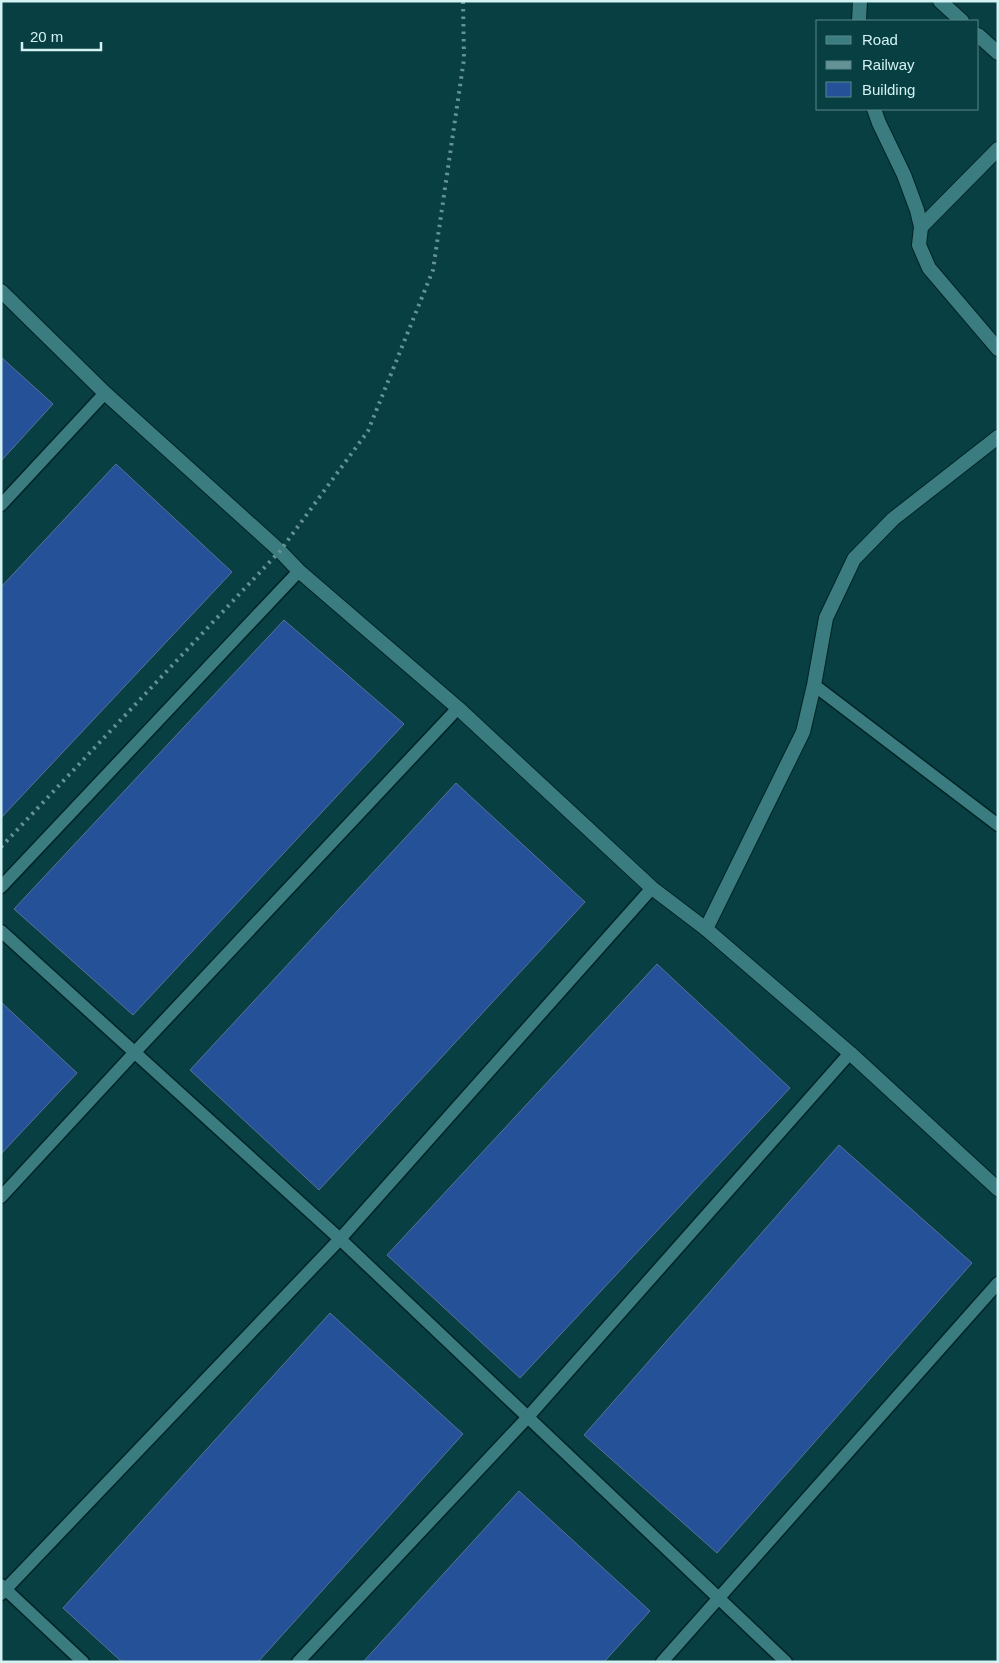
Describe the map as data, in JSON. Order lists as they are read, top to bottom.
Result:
{
  "legend": ["Road", "Railway", "Building"],
  "scale_bar": "20 m"
}
